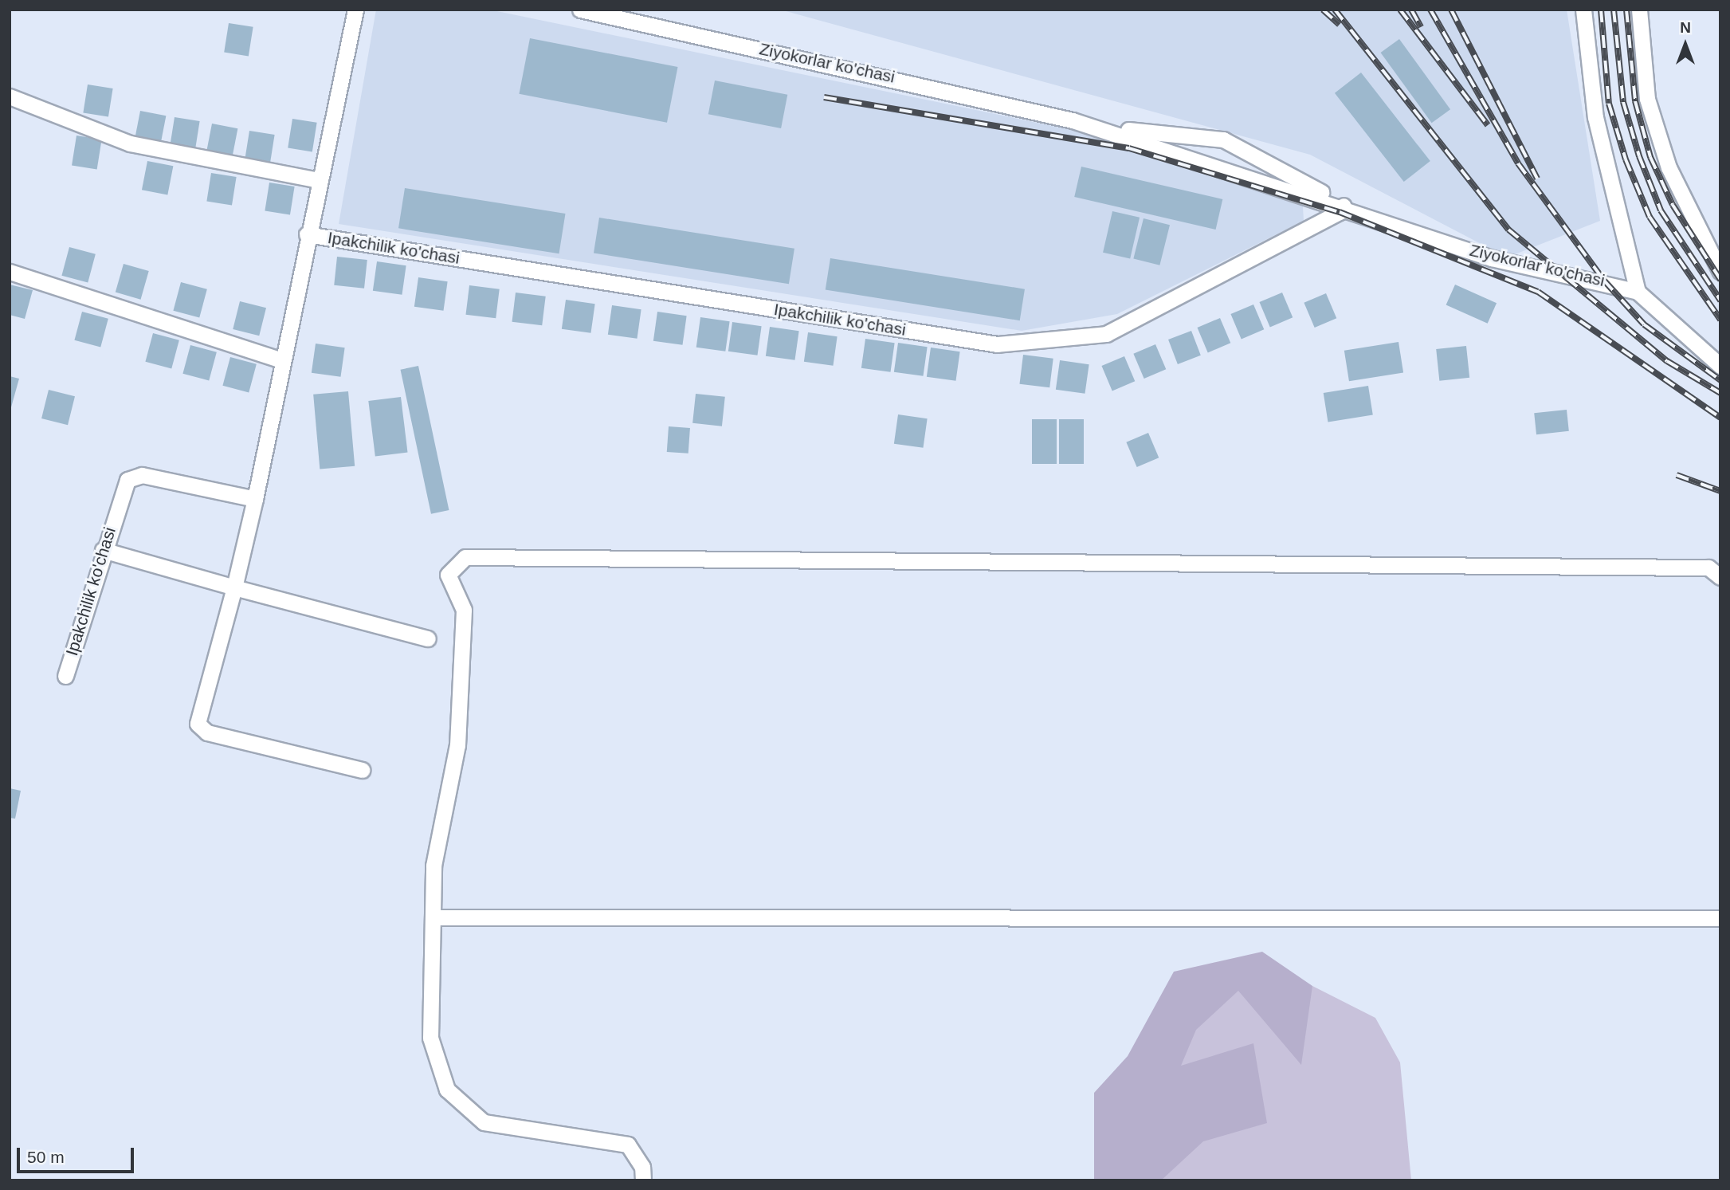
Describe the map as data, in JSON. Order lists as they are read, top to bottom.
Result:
{
  "streets": {
    "street": ["Ziyokorlar ko'chasi", "Ipakchilik ko'chasi"]
  },
  "crossings": [
    ["Ziyokorlar ko'chasi", "Ipakchilik ko'chasi"]
  ],
  "scale_bar": "50 m",
  "north": "top"
}
